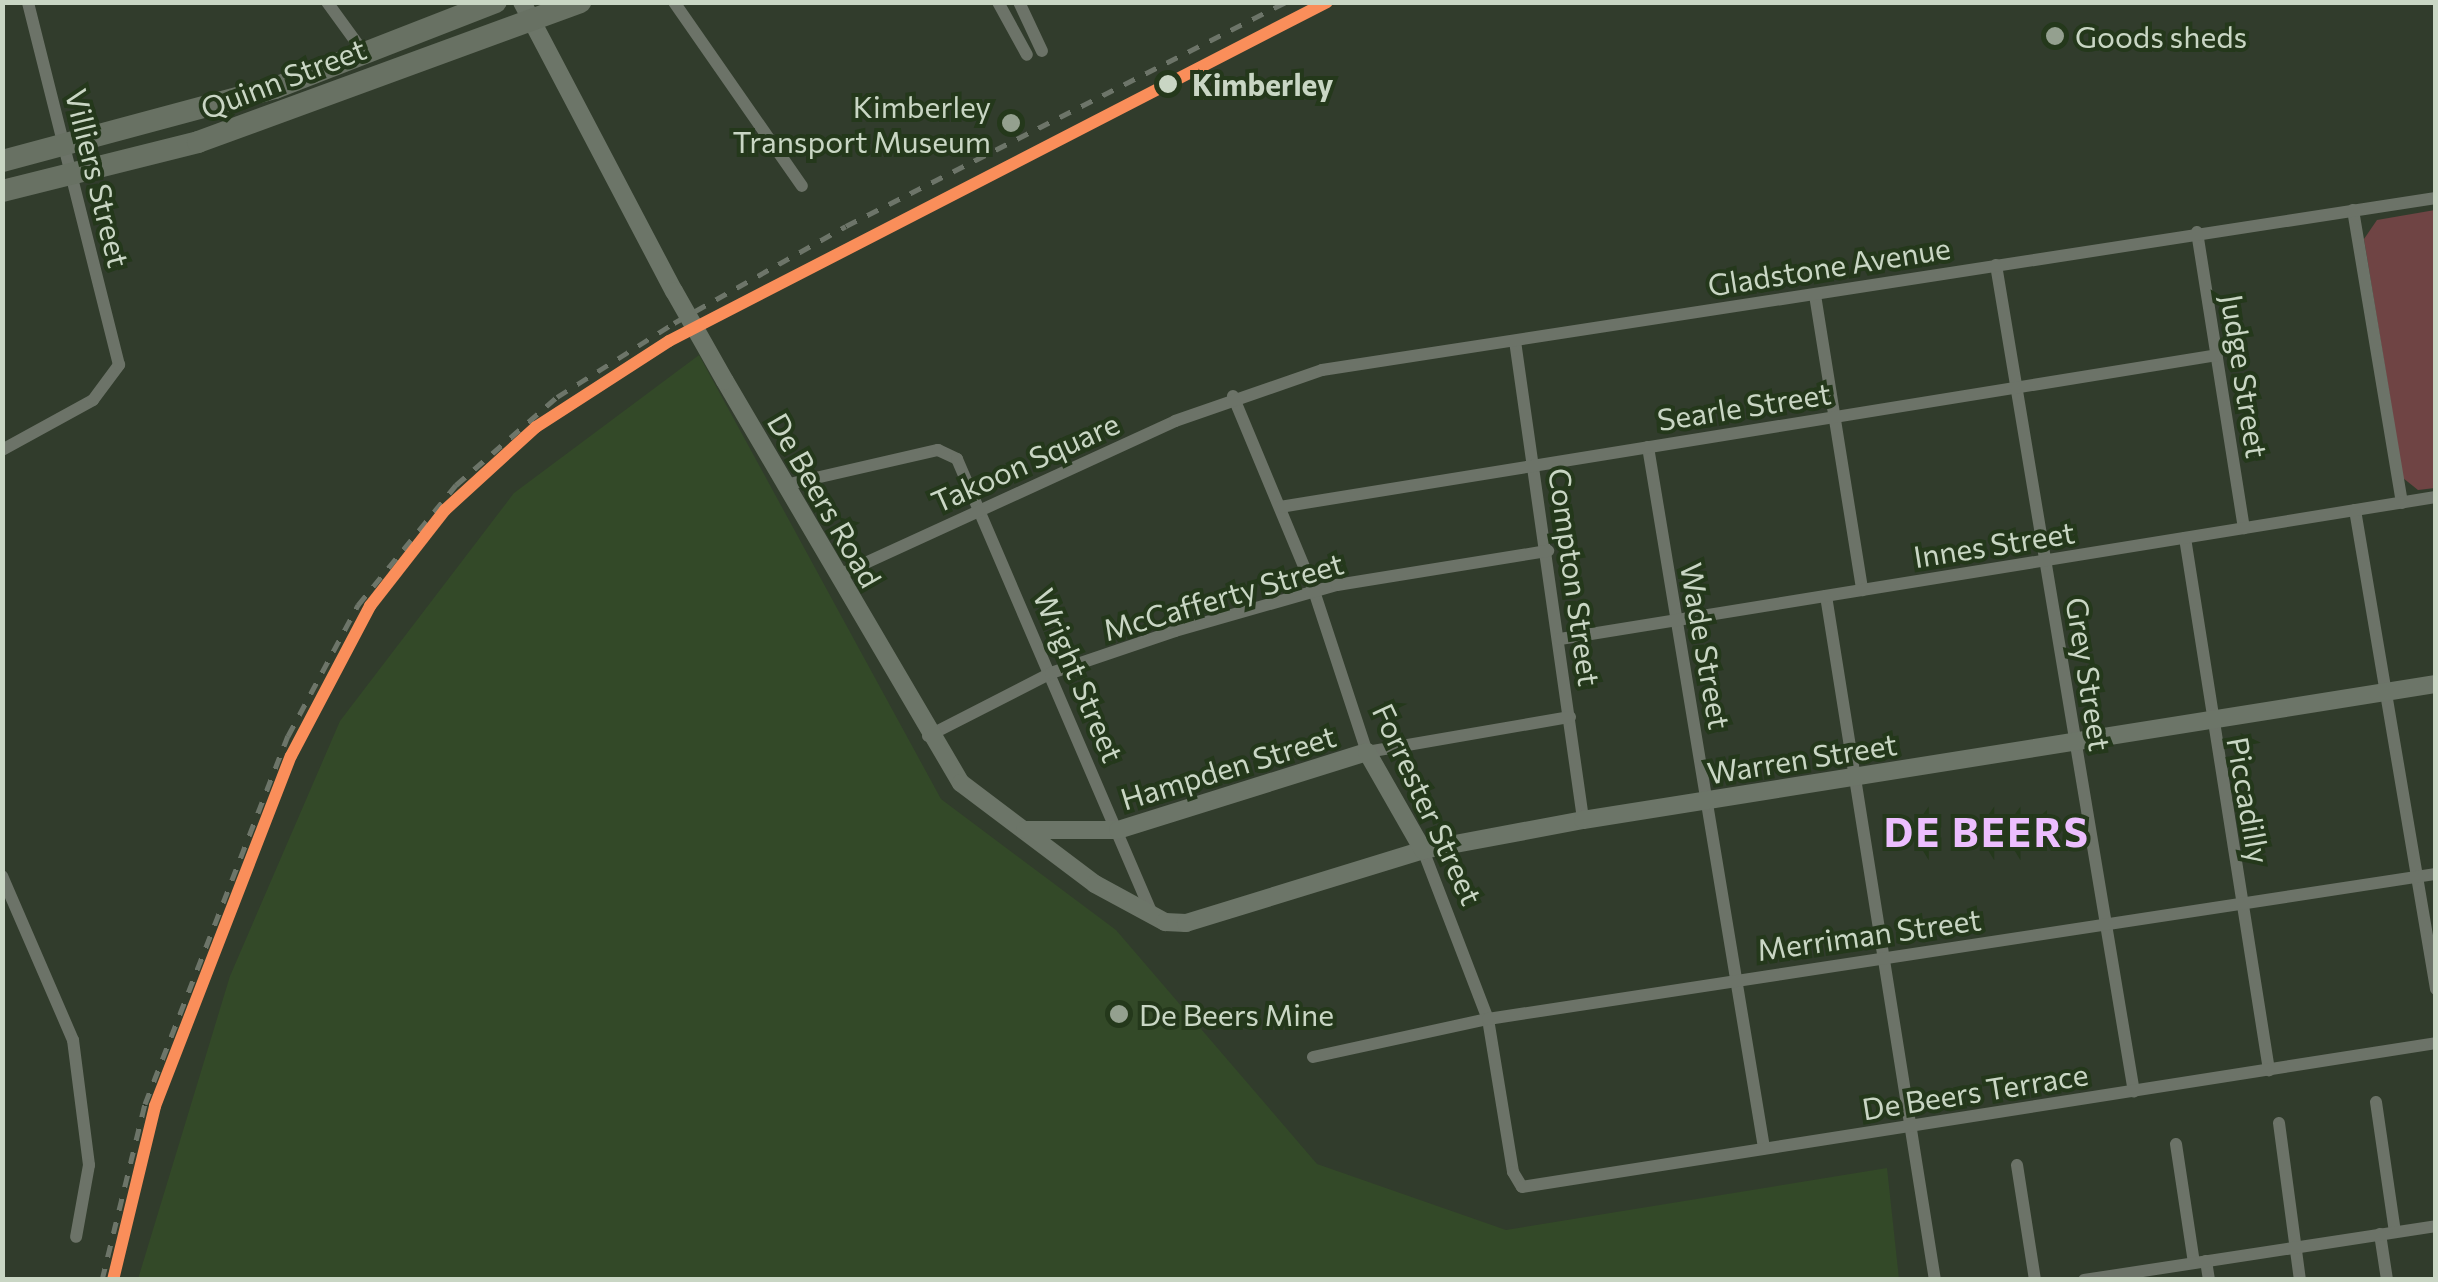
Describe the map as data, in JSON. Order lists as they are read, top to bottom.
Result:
{
  "streets": {
    "highway": ["Quinn Street"],
    "street": [
      "Villiers Street",
      "Gladstone Avenue",
      "Judge Street",
      "Searle Street",
      "Takoon Square",
      "De Beers Road",
      "Innes Street",
      "Compton Street",
      "McCafferty Street",
      "Wade Street",
      "Grey Street",
      "Wright Street",
      "Warren Street",
      "Hampden Street",
      "Piccadilly",
      "Forrester Street",
      "Merriman Street",
      "De Beers Terrace"
    ]
  },
  "crossings": [
    ["Quinn Street", "Villiers Street"],
    ["Quinn Street", "De Beers Road"],
    ["Gladstone Avenue", "Judge Street"],
    ["Gladstone Avenue", "Takoon Square"],
    ["Gladstone Avenue", "Compton Street"],
    ["Gladstone Avenue", "Grey Street"],
    ["Gladstone Avenue", "Forrester Street"],
    ["Judge Street", "Searle Street"],
    ["Judge Street", "Innes Street"],
    ["Searle Street", "Compton Street"],
    ["Searle Street", "Wade Street"],
    ["Searle Street", "Grey Street"],
    ["Searle Street", "Forrester Street"],
    ["Takoon Square", "De Beers Road"],
    ["Takoon Square", "Wright Street"],
    ["Takoon Square", "Forrester Street"],
    ["De Beers Road", "McCafferty Street"],
    ["De Beers Road", "Wright Street"],
    ["De Beers Road", "Warren Street"],
    ["De Beers Road", "Hampden Street"],
    ["Innes Street", "Compton Street"],
    ["Innes Street", "Wade Street"],
    ["Innes Street", "Grey Street"],
    ["Innes Street", "Piccadilly"],
    ["Compton Street", "McCafferty Street"],
    ["Compton Street", "Warren Street"],
    ["Compton Street", "Hampden Street"],
    ["McCafferty Street", "Wright Street"],
    ["McCafferty Street", "Forrester Street"],
    ["Wade Street", "Warren Street"],
    ["Wade Street", "Merriman Street"],
    ["Wade Street", "De Beers Terrace"],
    ["Grey Street", "Warren Street"],
    ["Grey Street", "Merriman Street"],
    ["Grey Street", "De Beers Terrace"],
    ["Wright Street", "Hampden Street"],
    ["Warren Street", "Piccadilly"],
    ["Warren Street", "Forrester Street"],
    ["Hampden Street", "Forrester Street"],
    ["Piccadilly", "Merriman Street"],
    ["Piccadilly", "De Beers Terrace"],
    ["Forrester Street", "Merriman Street"],
    ["Forrester Street", "De Beers Terrace"]
  ],
  "districts": ["DE BEERS"],
  "places": [
    "Goods sheds",
    "Kimberley",
    "Kimberley Transport Museum",
    "De Beers Mine"
  ]
}
